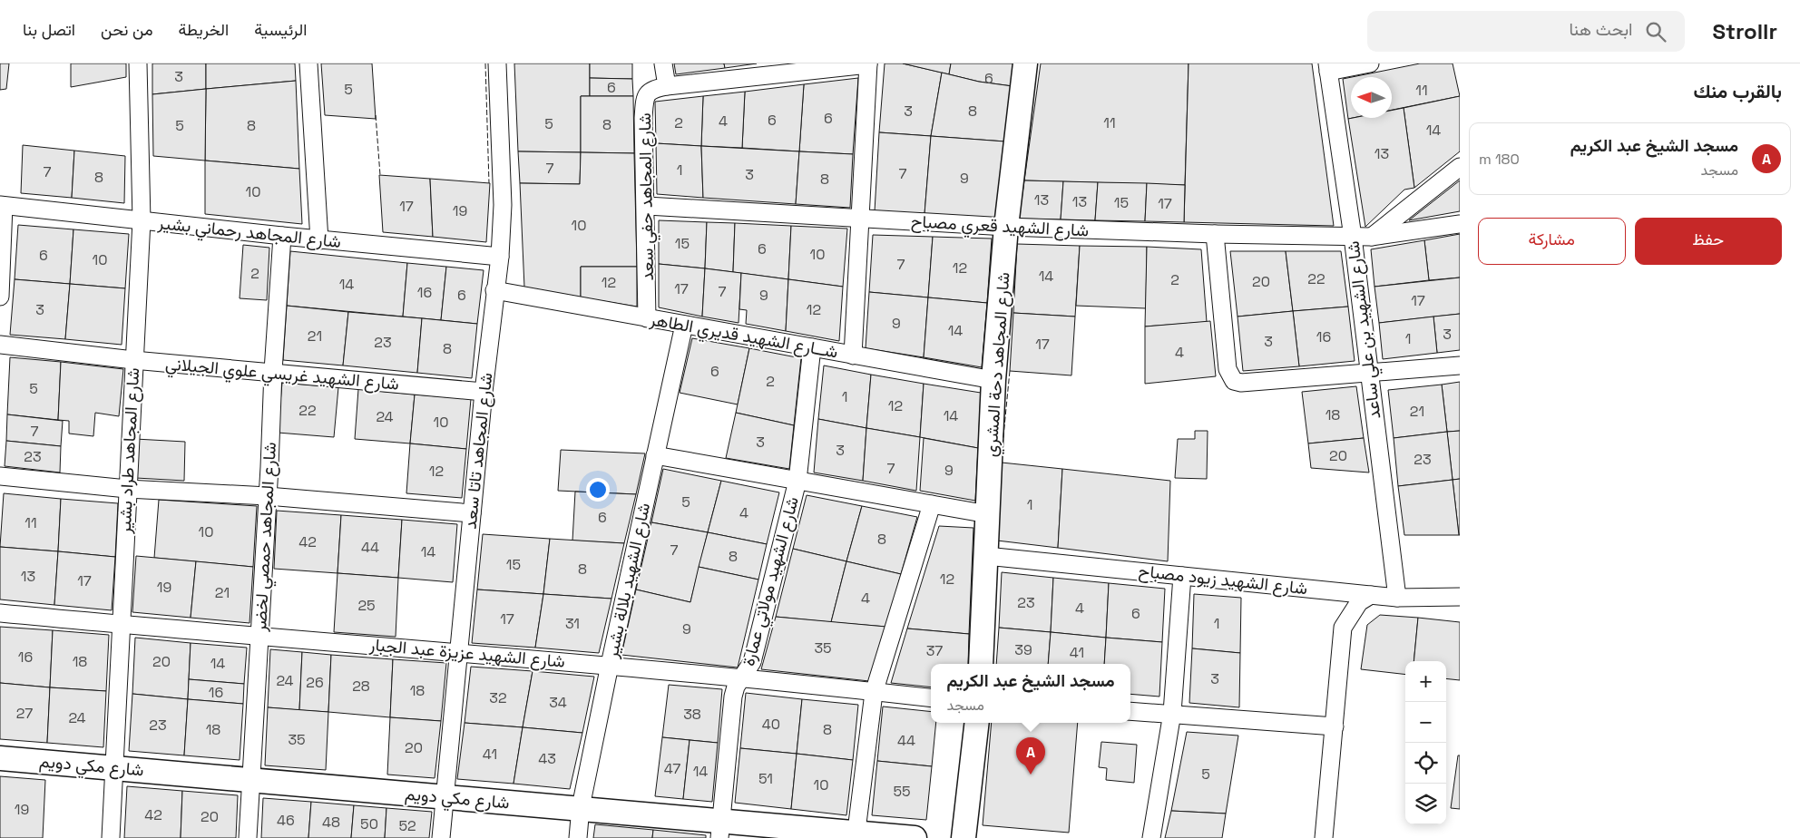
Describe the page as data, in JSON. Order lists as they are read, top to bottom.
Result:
{
  "streets": {
    "street": [
      "شارع المجاهد حفي سعد",
      "شارع الشهيد قعري مصباح",
      "شارع المجاهد رحماني بشير",
      "شارع الشهيد بن علي ساعد",
      "شــارع الشهيد قديري الطاهر",
      "شارع المجاهد دحة المشري",
      "شارع الشهيد غريسي علوي الجيلاني",
      "شارع المجاهد طراد بشير",
      "شارع المجاهد تاتا سعد",
      "شارع المجاهد حمصي لخضر",
      "شارع الشهيد زيود مصباح",
      "شارع الشهيد بلالة بشير",
      "شارع الشهيد مولاتي عمارة",
      "شارع الشهيد عزيزة عبد الجبار",
      "شارع مكي دويم"
    ]
  },
  "crossings": [
    ["شارع المجاهد حفي سعد", "شارع الشهيد قعري مصباح"],
    ["شارع المجاهد حفي سعد", "شــارع الشهيد قديري الطاهر"],
    ["شارع الشهيد قعري مصباح", "شارع الشهيد بن علي ساعد"],
    ["شارع الشهيد قعري مصباح", "شارع المجاهد دحة المشري"],
    ["شارع المجاهد رحماني بشير", "شارع المجاهد طراد بشير"],
    ["شارع المجاهد رحماني بشير", "شارع المجاهد تاتا سعد"],
    ["شارع المجاهد رحماني بشير", "شارع المجاهد حمصي لخضر"],
    ["شارع الشهيد بن علي ساعد", "شارع الشهيد زيود مصباح"],
    ["شــارع الشهيد قديري الطاهر", "شارع المجاهد دحة المشري"],
    ["شــارع الشهيد قديري الطاهر", "شارع المجاهد تاتا سعد"],
    ["شــارع الشهيد قديري الطاهر", "شارع الشهيد بلالة بشير"],
    ["شــارع الشهيد قديري الطاهر", "شارع الشهيد مولاتي عمارة"],
    ["شارع المجاهد دحة المشري", "شارع الشهيد زيود مصباح"],
    ["شارع الشهيد غريسي علوي الجيلاني", "شارع المجاهد طراد بشير"],
    ["شارع الشهيد غريسي علوي الجيلاني", "شارع المجاهد تاتا سعد"],
    ["شارع الشهيد غريسي علوي الجيلاني", "شارع المجاهد حمصي لخضر"],
    ["شارع المجاهد طراد بشير", "شارع الشهيد عزيزة عبد الجبار"],
    ["شارع المجاهد طراد بشير", "شارع مكي دويم"],
    ["شارع المجاهد تاتا سعد", "شارع الشهيد عزيزة عبد الجبار"],
    ["شارع المجاهد تاتا سعد", "شارع مكي دويم"],
    ["شارع المجاهد حمصي لخضر", "شارع الشهيد عزيزة عبد الجبار"],
    ["شارع المجاهد حمصي لخضر", "شارع مكي دويم"],
    ["شارع الشهيد بلالة بشير", "شارع الشهيد عزيزة عبد الجبار"],
    ["شارع الشهيد بلالة بشير", "شارع مكي دويم"],
    ["شارع الشهيد مولاتي عمارة", "شارع الشهيد عزيزة عبد الجبار"],
    ["شارع الشهيد مولاتي عمارة", "شارع مكي دويم"]
  ],
  "house_numbers": [
    "3",
    "6",
    "6",
    "5",
    "11",
    "3",
    "8",
    "6",
    "6",
    "4",
    "2",
    "11",
    "5",
    "8",
    "5",
    "8",
    "14",
    "13",
    "7",
    "1",
    "7",
    "7",
    "3",
    "8",
    "9",
    "8",
    "10",
    "13",
    "13",
    "15",
    "17",
    "17",
    "19",
    "10",
    "15",
    "6",
    "10",
    "6",
    "10",
    "7",
    "12",
    "2",
    "14",
    "22",
    "2",
    "20",
    "12",
    "14",
    "17",
    "7",
    "16",
    "6",
    "9",
    "17",
    "3",
    "12",
    "9",
    "14",
    "3",
    "21",
    "16",
    "1",
    "3",
    "23",
    "17",
    "8",
    "4",
    "6",
    "2",
    "5",
    "1",
    "12",
    "22",
    "21",
    "18",
    "14",
    "24",
    "10",
    "7",
    "3",
    "3",
    "20",
    "23",
    "23",
    "7",
    "9",
    "12",
    "5",
    "1",
    "4",
    "6",
    "11",
    "10",
    "8",
    "42",
    "44",
    "7",
    "14",
    "8",
    "15",
    "8",
    "13",
    "12",
    "17",
    "19",
    "21",
    "4",
    "23",
    "25",
    "4",
    "6",
    "17",
    "31",
    "1",
    "9",
    "35",
    "39",
    "37",
    "41",
    "16",
    "18",
    "20",
    "14",
    "3",
    "24",
    "26",
    "28",
    "18",
    "16",
    "32",
    "34",
    "27",
    "38",
    "24",
    "40",
    "23",
    "18",
    "8",
    "35",
    "44",
    "20",
    "41",
    "43",
    "47",
    "14",
    "5",
    "51",
    "10",
    "55",
    "19",
    "42",
    "20",
    "46",
    "48",
    "50",
    "52"
  ],
  "north": "left",
  "page": {
    "header": "Strollr",
    "search": "ابحث هنا",
    "nav": [
      "الرئيسية",
      "الخريطة",
      "من نحن",
      "اتصل بنا"
    ],
    "heading": "بالقرب منك",
    "list": [
      {
        "mark": "A",
        "name": "مسجد الشيخ عبد الكريم",
        "note": "مسجد",
        "value": "180 m"
      }
    ],
    "buttons": ["حفظ", "مشاركة"],
    "map_buttons": ["+", "−"],
    "popup": ["مسجد الشيخ عبد الكريم", "مسجد"],
    "pins": "A"
  }
}
